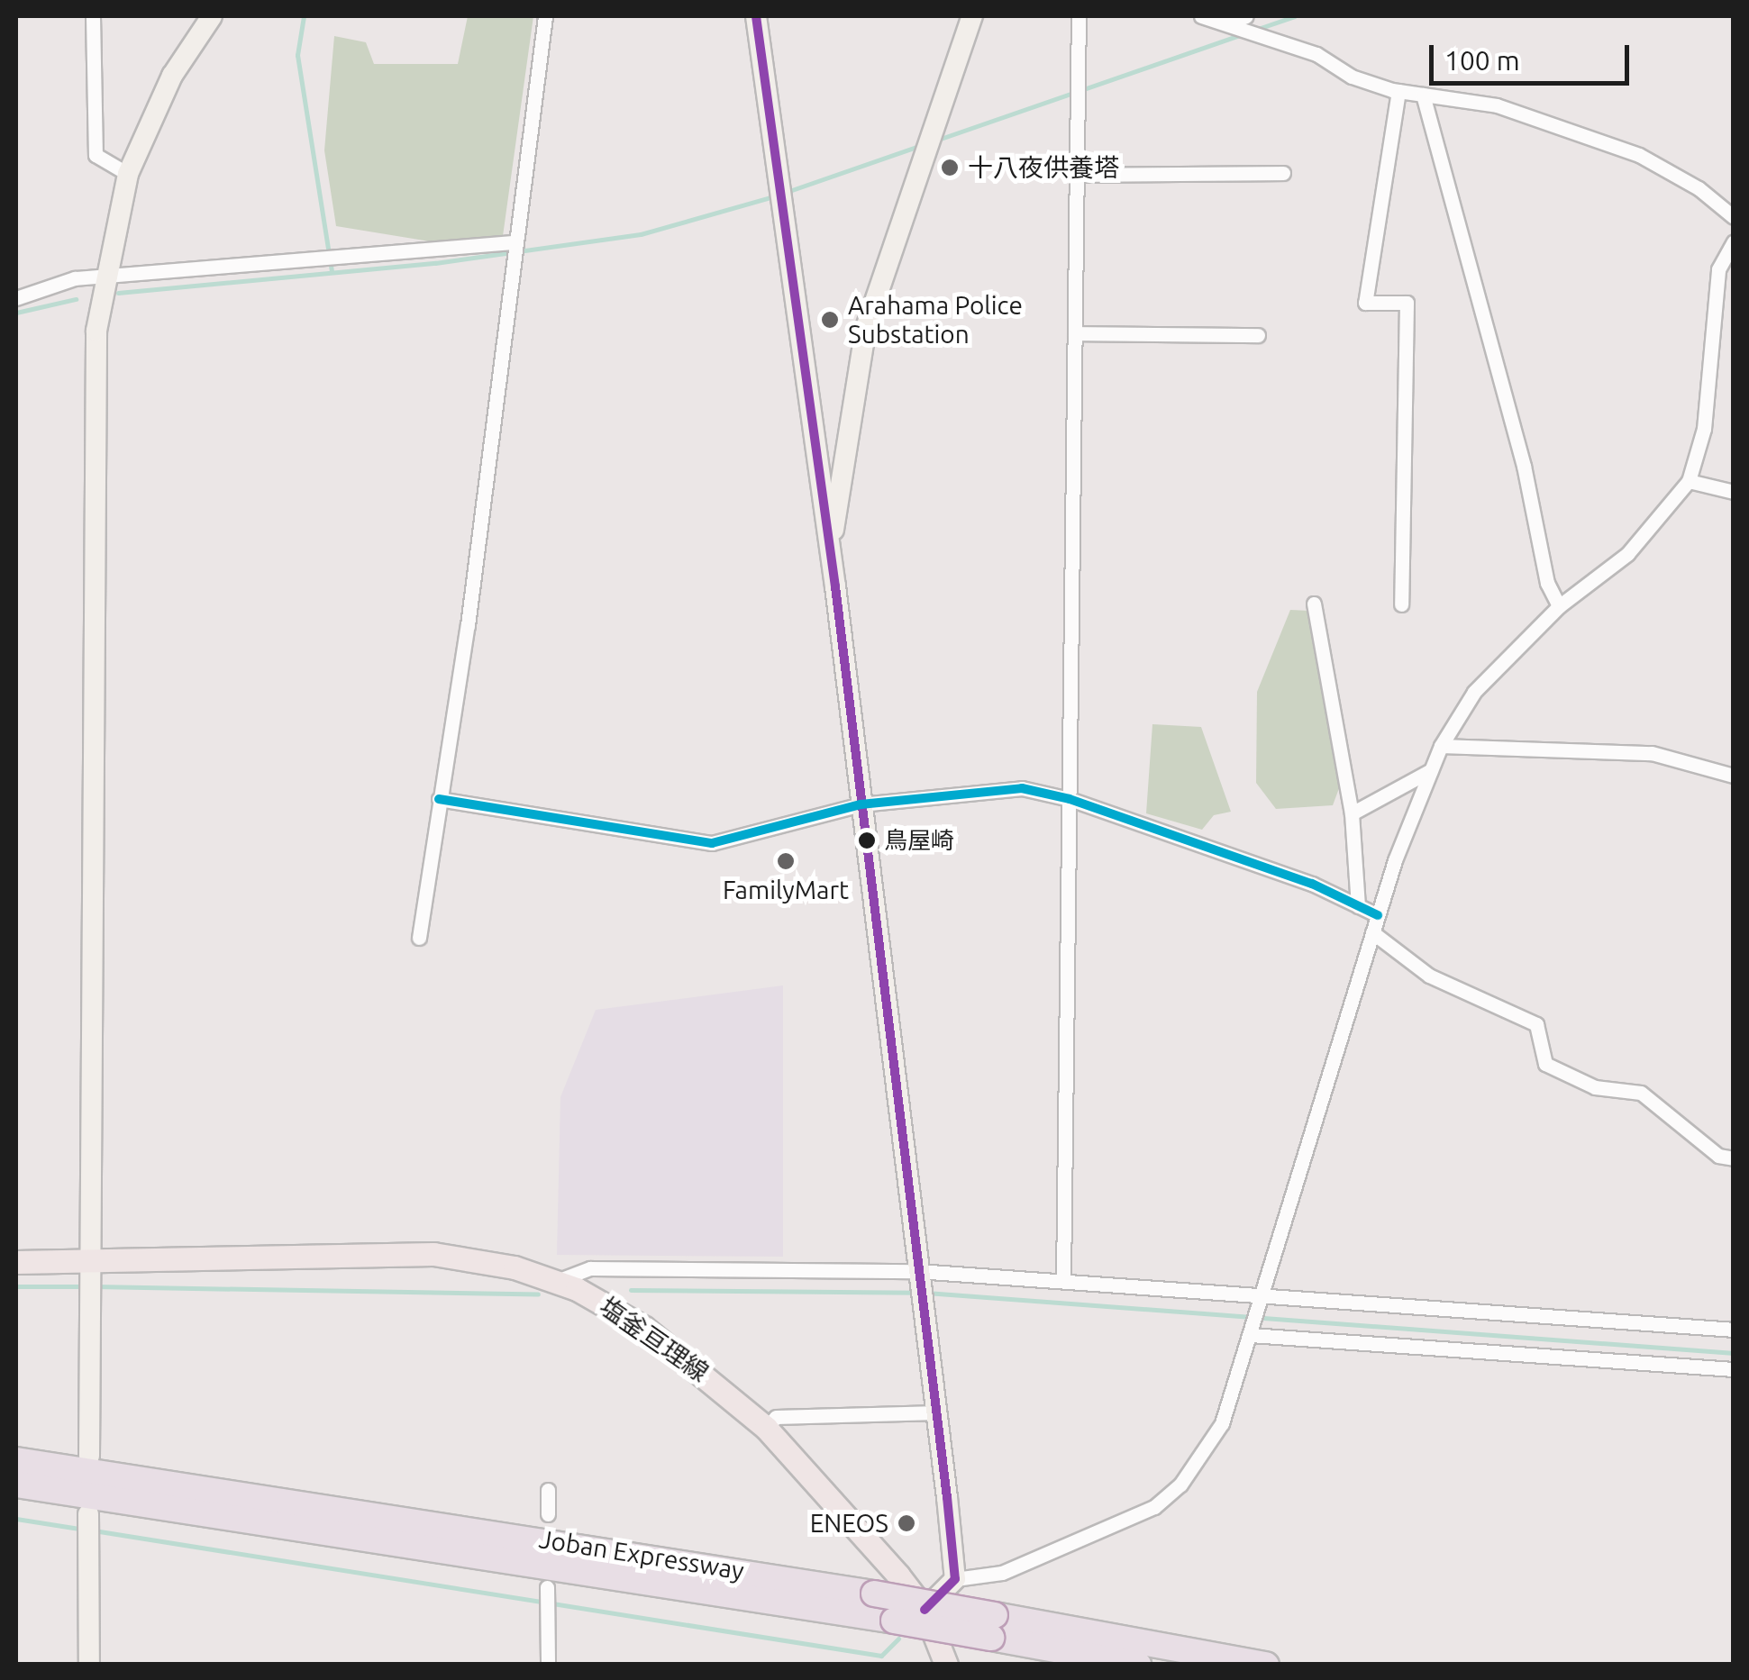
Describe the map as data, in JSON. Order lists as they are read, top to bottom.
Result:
{
  "streets": {
    "highway": ["Joban Expressway"],
    "main road": ["塩釜亘理線"]
  },
  "places": [
    "十八夜供養塔",
    "Arahama Police Substation",
    "鳥屋崎",
    "FamilyMart",
    "ENEOS"
  ],
  "scale_bar": "100 m"
}
